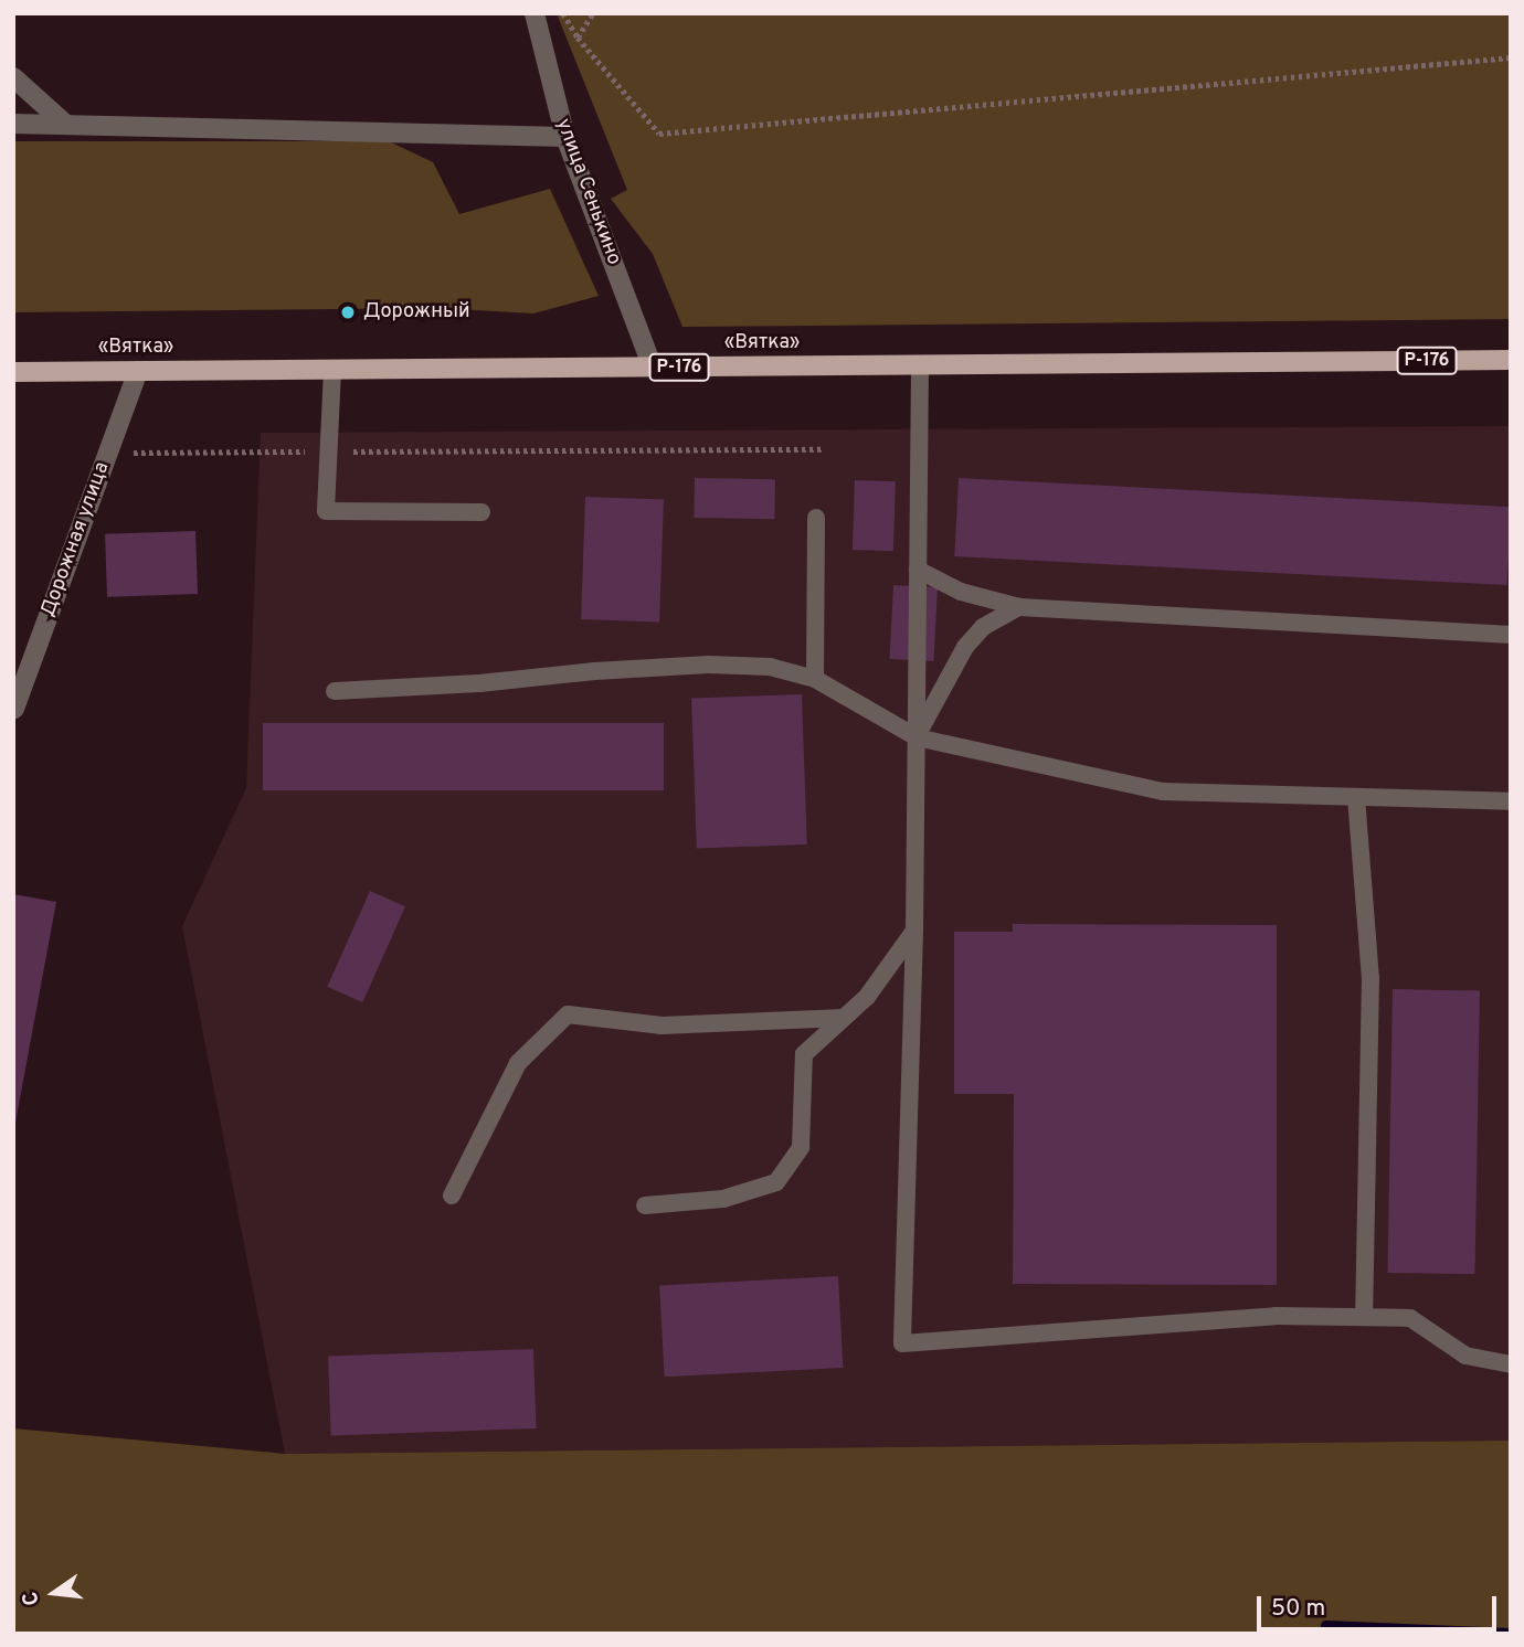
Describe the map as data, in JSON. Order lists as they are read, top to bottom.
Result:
{
  "streets": {
    "main road": ["«Вятка»", "Р-176"],
    "street": ["улица Сенькино", "Дорожная улица"]
  },
  "crossings": [
    ["улица Сенькино", "«Вятка»"],
    ["«Вятка»", "Дорожная улица"]
  ],
  "places": ["Дорожный"],
  "scale_bar": "50 m",
  "north": "left"
}
